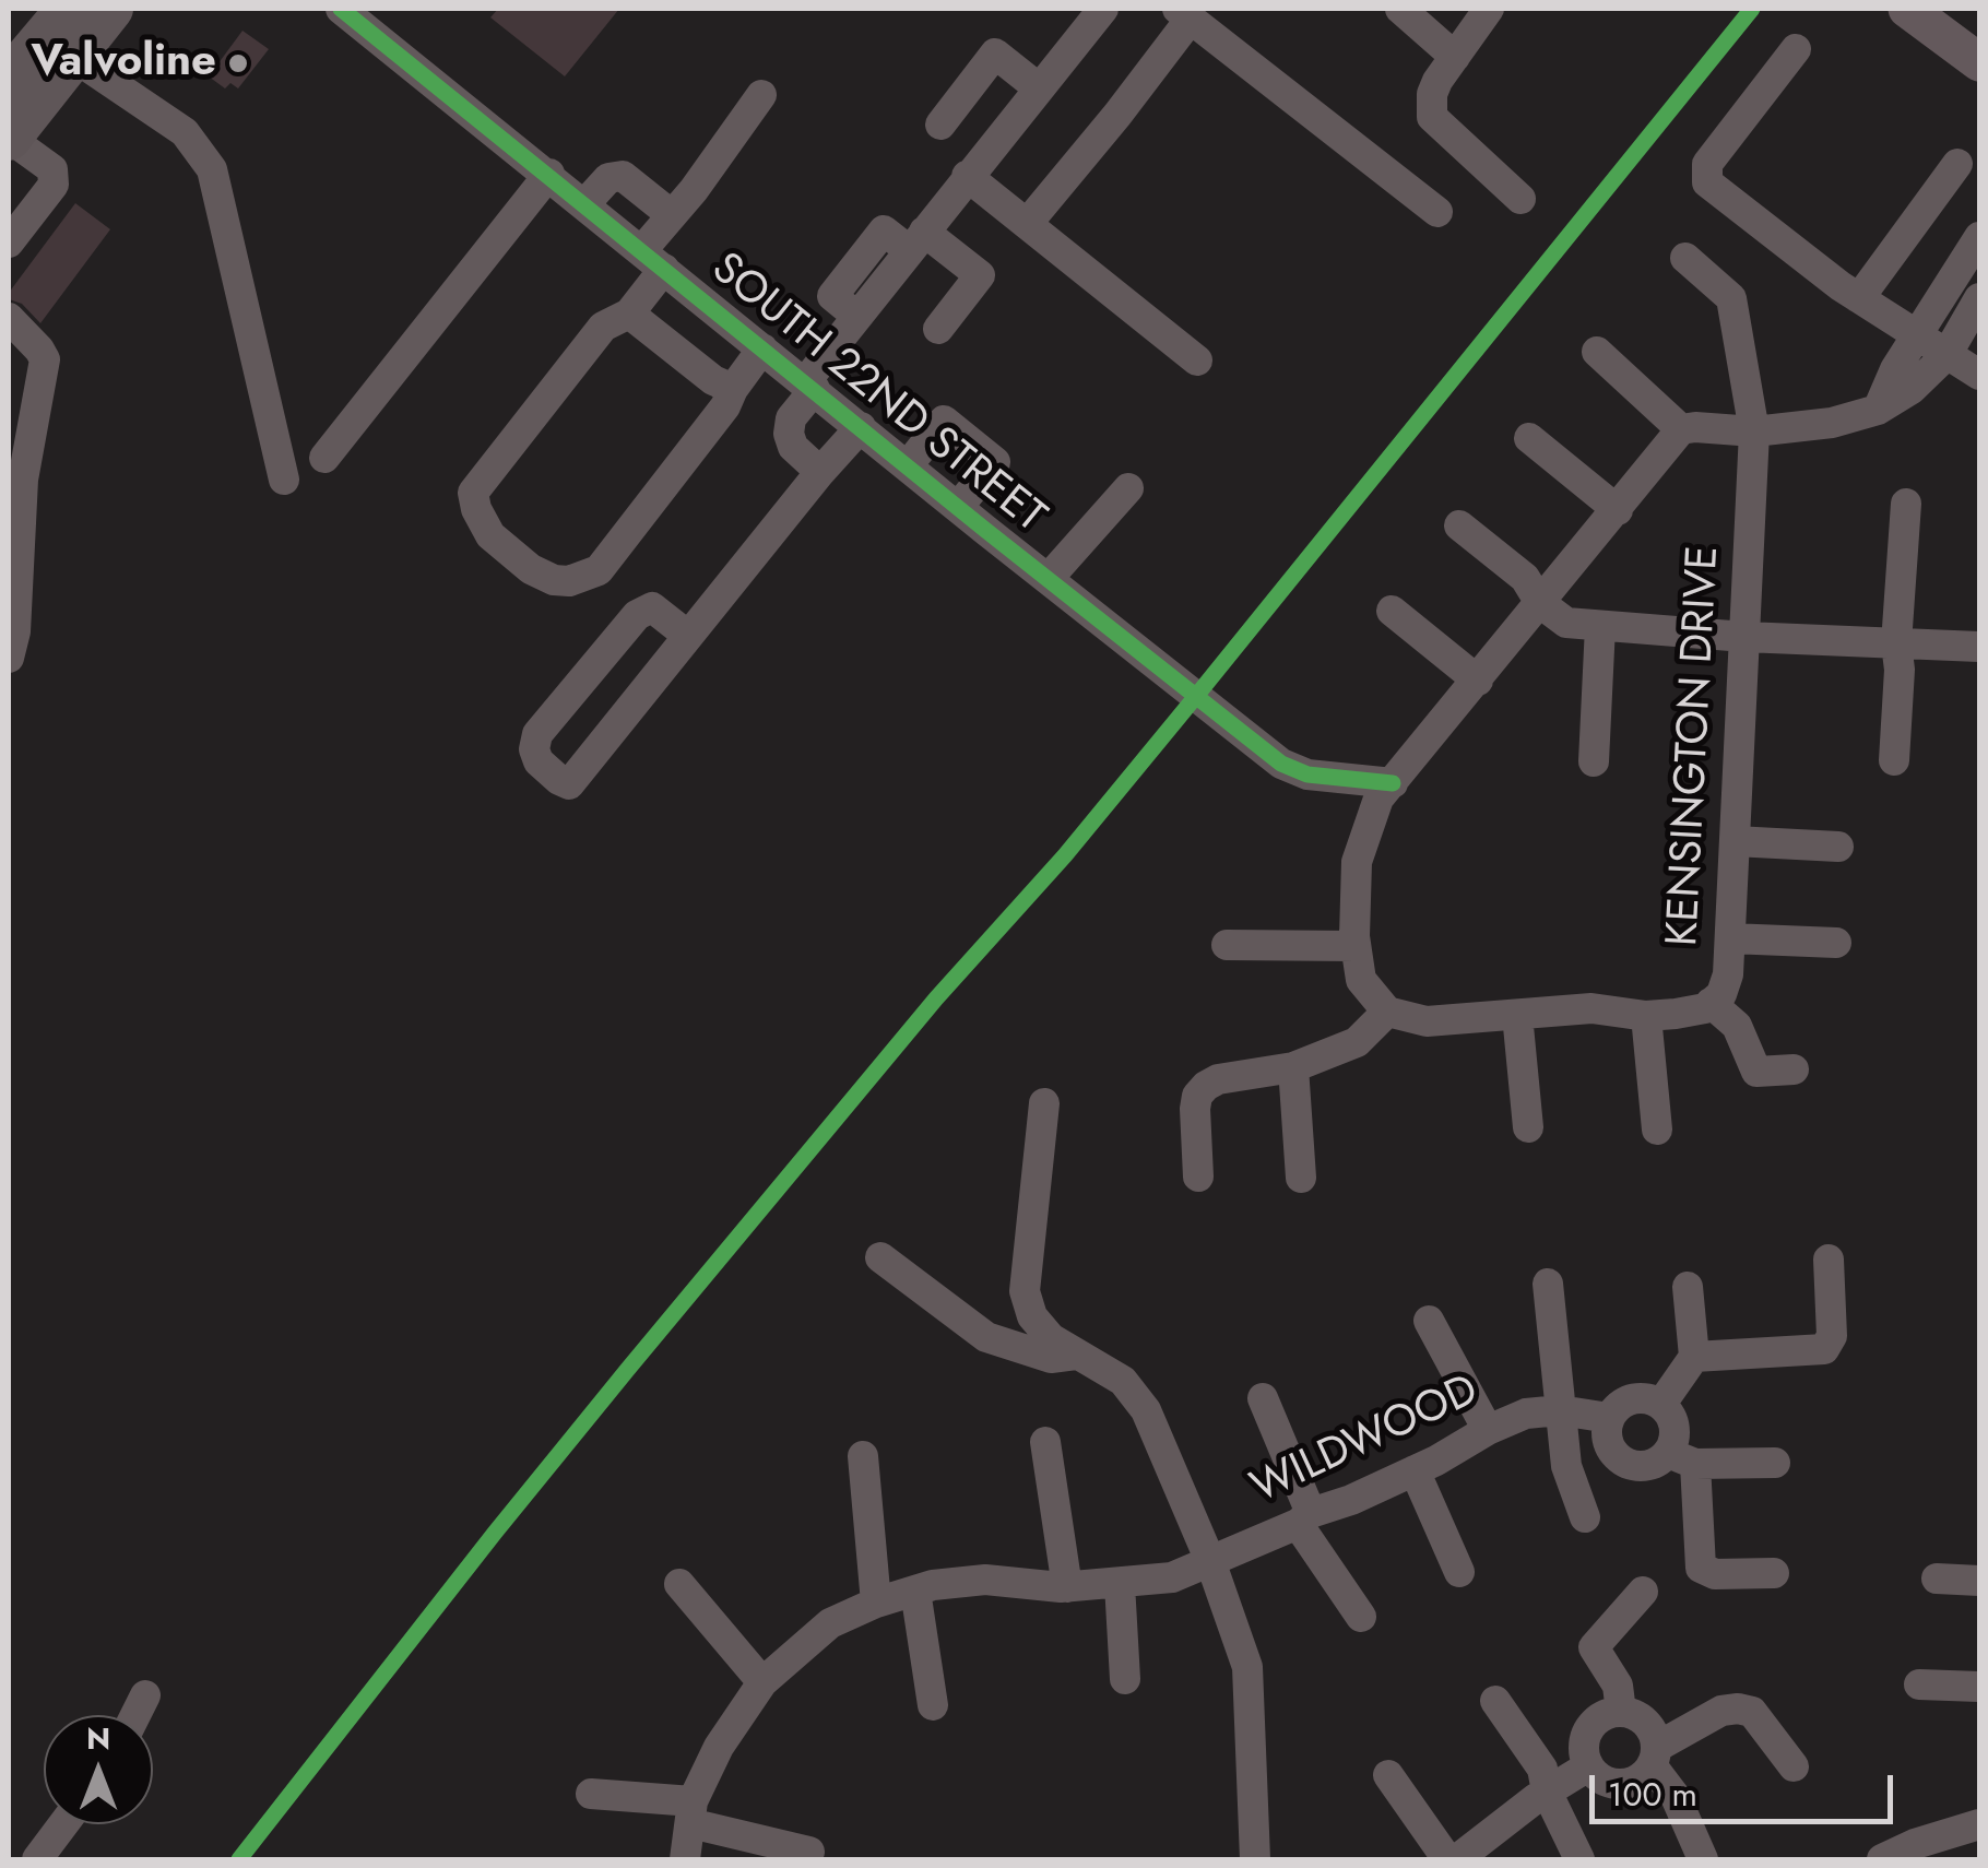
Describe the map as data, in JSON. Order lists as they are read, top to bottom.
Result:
{
  "streets": {
    "street": ["SOUTH 22ND STREET", "KENSINGTON DRIVE", "WILDWOOD"]
  },
  "places": ["Valvoline"],
  "scale_bar": "100 m",
  "north": "top"
}
